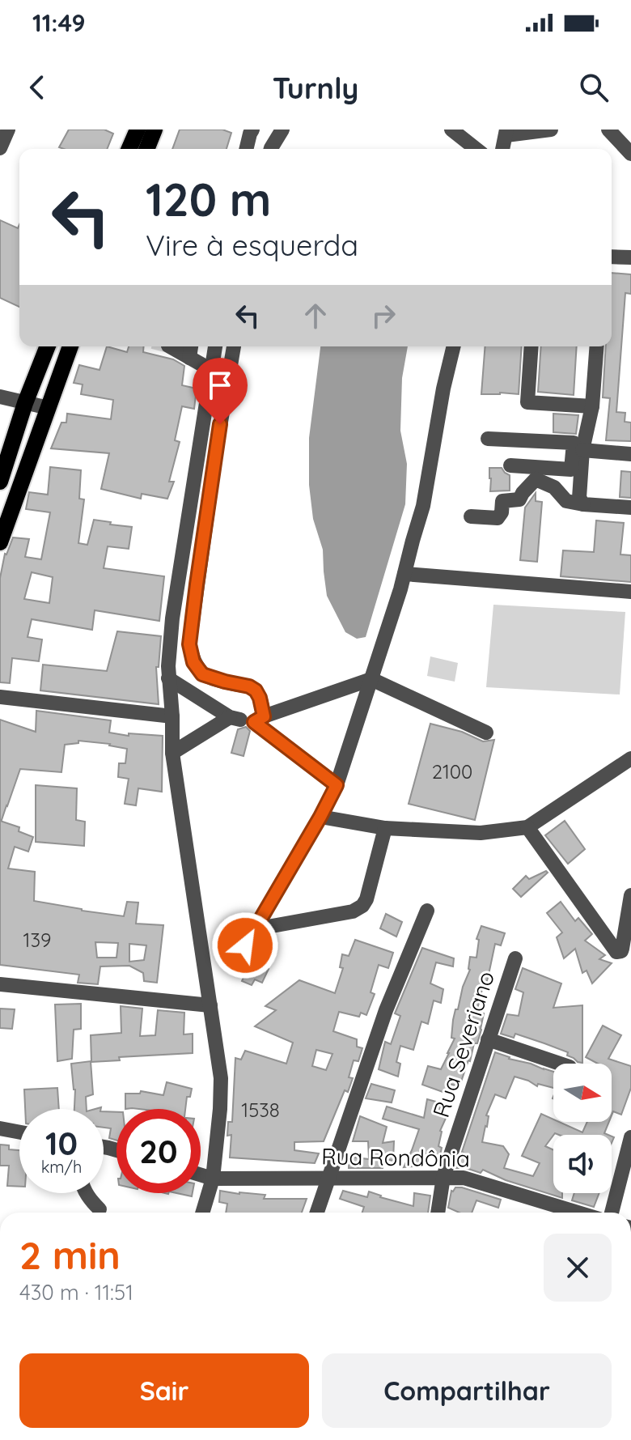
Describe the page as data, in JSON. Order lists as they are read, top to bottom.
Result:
{
  "streets": {
    "street": ["Rua Severiano", "Rua Rondônia"]
  },
  "crossings": [
    ["Rua Severiano", "Rua Rondônia"]
  ],
  "house_numbers": ["2100", "139", "1538"],
  "north": "right",
  "page": {
    "status": "11:49",
    "header": "Turnly",
    "turn": ["120 m", "Vire à esquerda"],
    "speed": "10 km/h",
    "limit": "20",
    "heading": ["2 min", "430 m · 11:51"],
    "buttons": ["Sair", "Compartilhar"]
  }
}
